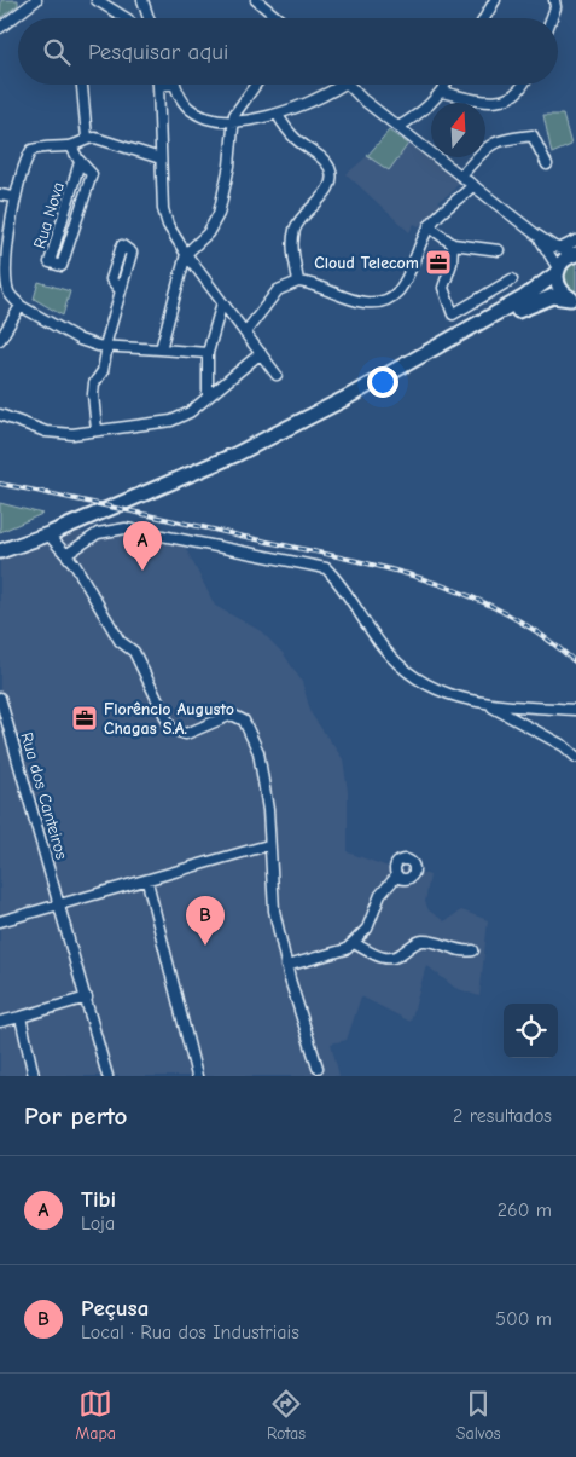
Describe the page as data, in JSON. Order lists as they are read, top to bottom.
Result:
{
  "streets": {
    "street": ["Rua Nova", "Rua dos Canteiros"]
  },
  "places": {
    "office": ["Cloud Telecom", "Florêncio Augusto Chagas S.A."]
  },
  "north": "top",
  "page": {
    "search": "Pesquisar aqui",
    "pins": ["A", "B"],
    "heading": ["Por perto", "2 resultados"],
    "list": [
      {
        "mark": "A",
        "name": "Tibi",
        "note": "Loja",
        "value": "260 m"
      },
      {
        "mark": "B",
        "name": "Peçusa",
        "note": "Local · Rua dos Industriais",
        "value": "500 m"
      }
    ],
    "nav": ["Mapa", "Rotas", "Salvos"]
  }
}
